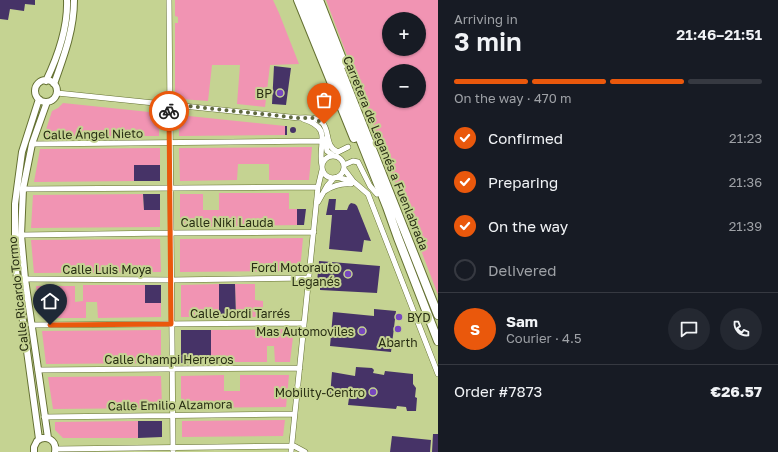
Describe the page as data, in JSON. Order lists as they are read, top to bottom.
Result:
{
  "streets": {
    "highway": ["Carretera de Leganés a Fuenlabrada"],
    "street": [
      "Calle Ángel Nieto",
      "Calle Niki Lauda",
      "Calle Luis Moya",
      "Calle Ricardo Tormo",
      "Calle Jordi Tarrés",
      "Calle Champi Herreros",
      "Calle Emilio Alzamora"
    ]
  },
  "crossings": [
    ["Calle Ángel Nieto", "Calle Ricardo Tormo"],
    ["Calle Niki Lauda", "Calle Ricardo Tormo"],
    ["Calle Luis Moya", "Calle Ricardo Tormo"],
    ["Calle Ricardo Tormo", "Calle Jordi Tarrés"],
    ["Calle Ricardo Tormo", "Calle Champi Herreros"],
    ["Calle Ricardo Tormo", "Calle Emilio Alzamora"]
  ],
  "places": [
    "BP",
    "Ford Motorauto Leganés",
    "BYD",
    "Abarth",
    "Mas Automoviles",
    "Mobility-Centro"
  ],
  "page": {
    "heading": ["3 min", "Arriving in", "21:46–21:51"],
    "panel": [
      "Sam",
      "Courier · 4.5",
      "Order #7873",
      "€26.57"
    ],
    "map_buttons": ["+", "−"],
    "bar": "On the way · 470 m",
    "list": [
      ["Confirmed", "21:23"],
      ["Preparing", "21:36"],
      ["On the way", "21:39"],
      "Delivered"
    ],
    "round": "S"
  }
}
